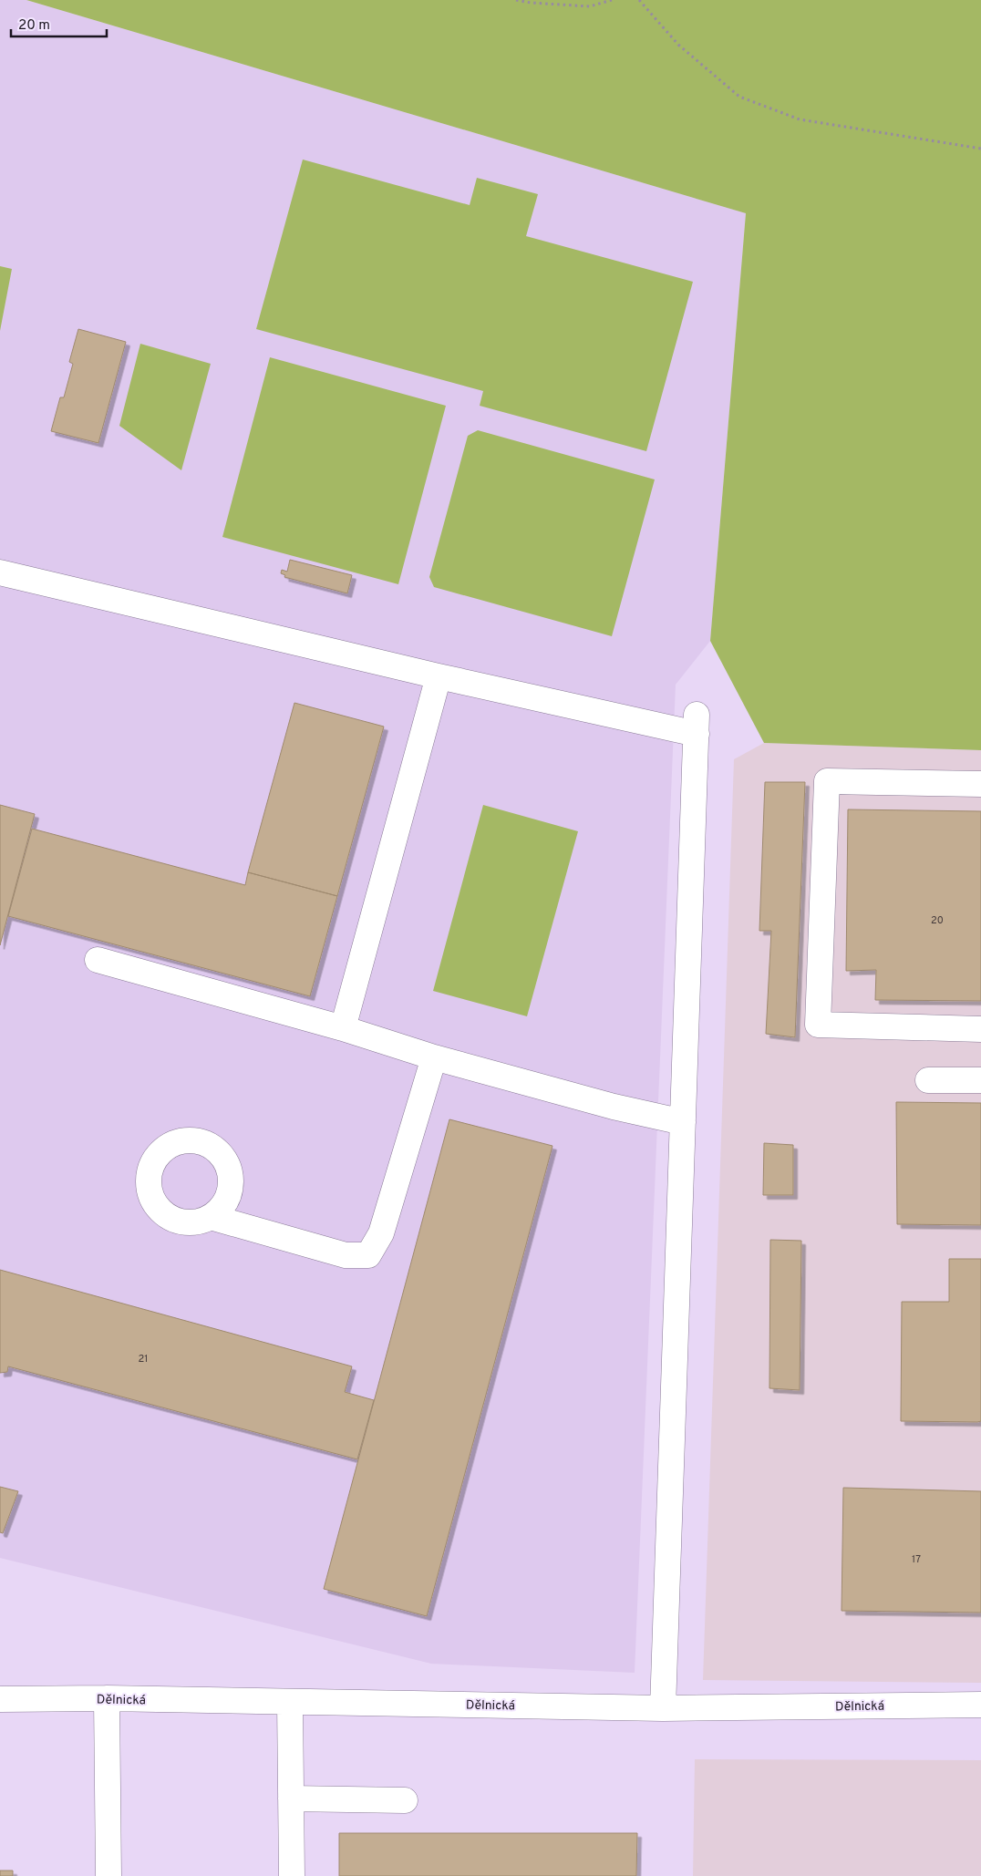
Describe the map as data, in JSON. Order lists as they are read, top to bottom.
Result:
{
  "streets": {
    "street": ["Dělnická"]
  },
  "house_numbers": ["20", "21", "17"],
  "scale_bar": "20 m"
}
